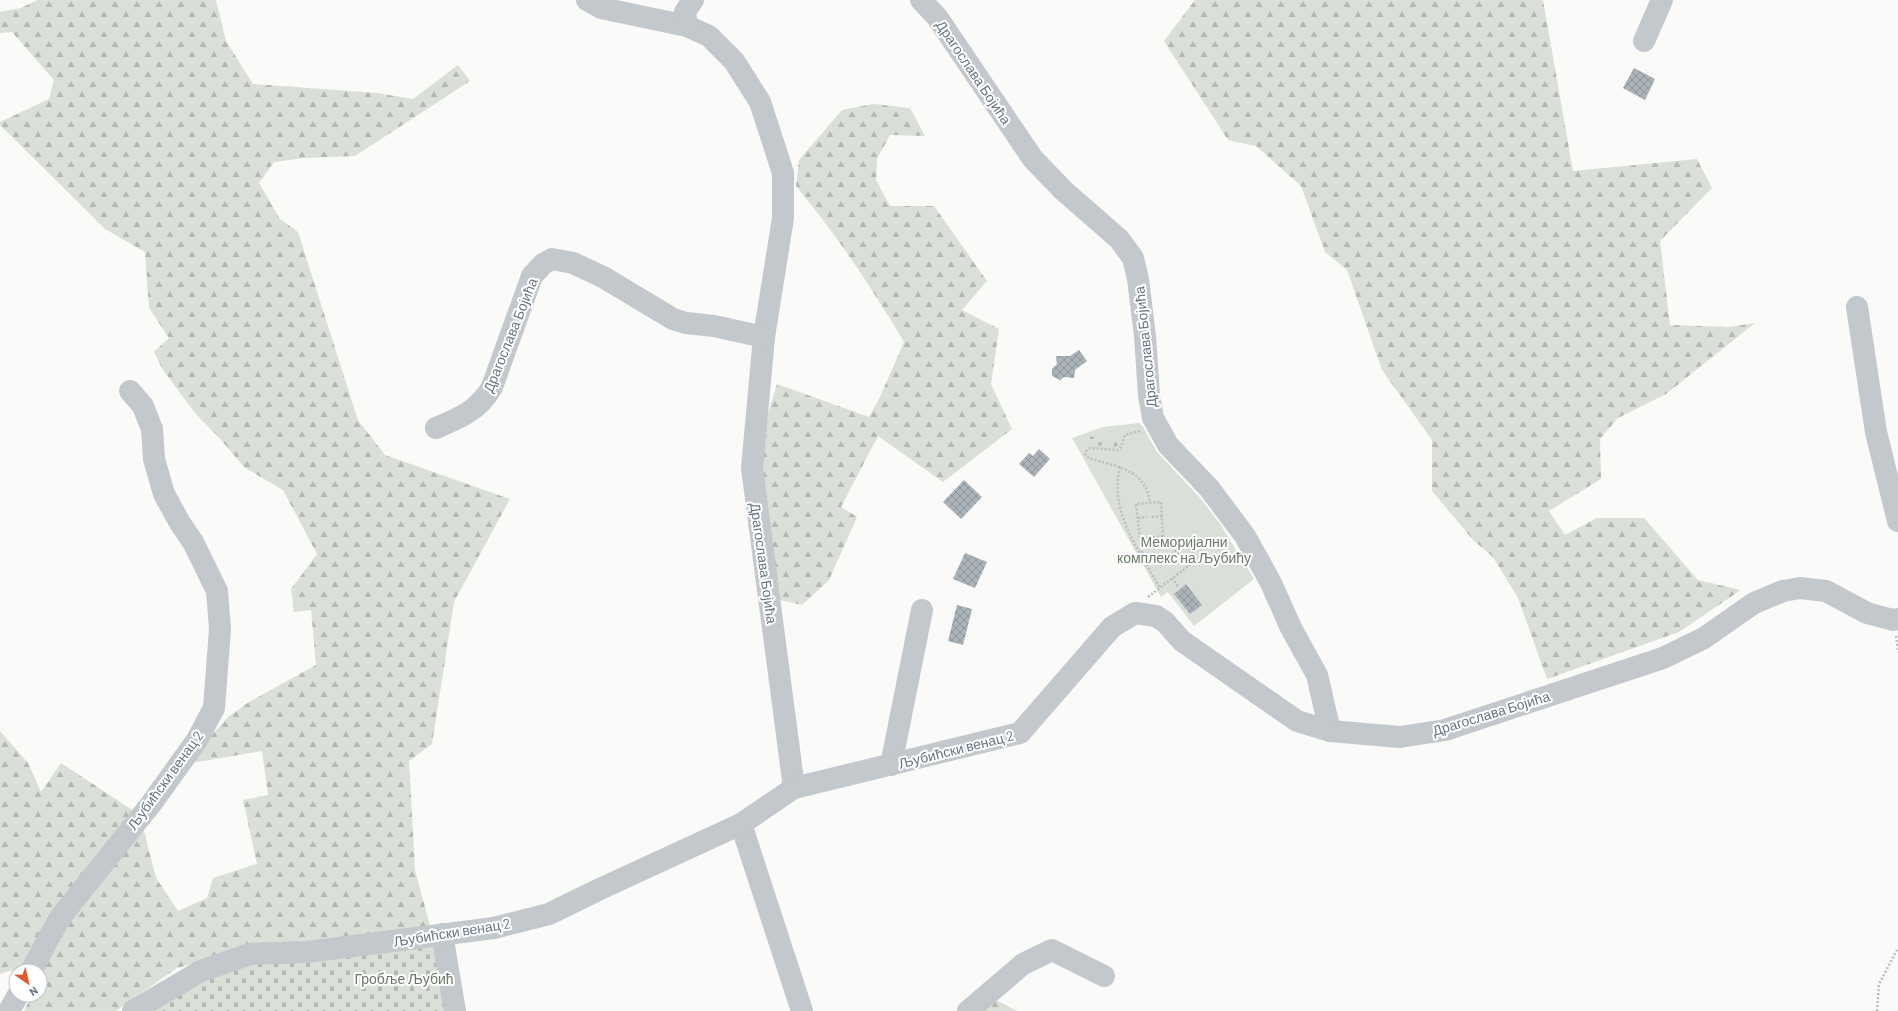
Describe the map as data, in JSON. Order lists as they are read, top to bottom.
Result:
{
  "streets": {
    "street": ["Драгослава Бојића", "Љубићски венац 2"]
  },
  "crossings": [
    ["Драгослава Бојића", "Љубићски венац 2"]
  ],
  "parks": ["Меморијални комплекс на Љубићу", "Гробље Љубић"],
  "north": "bottom right"
}
